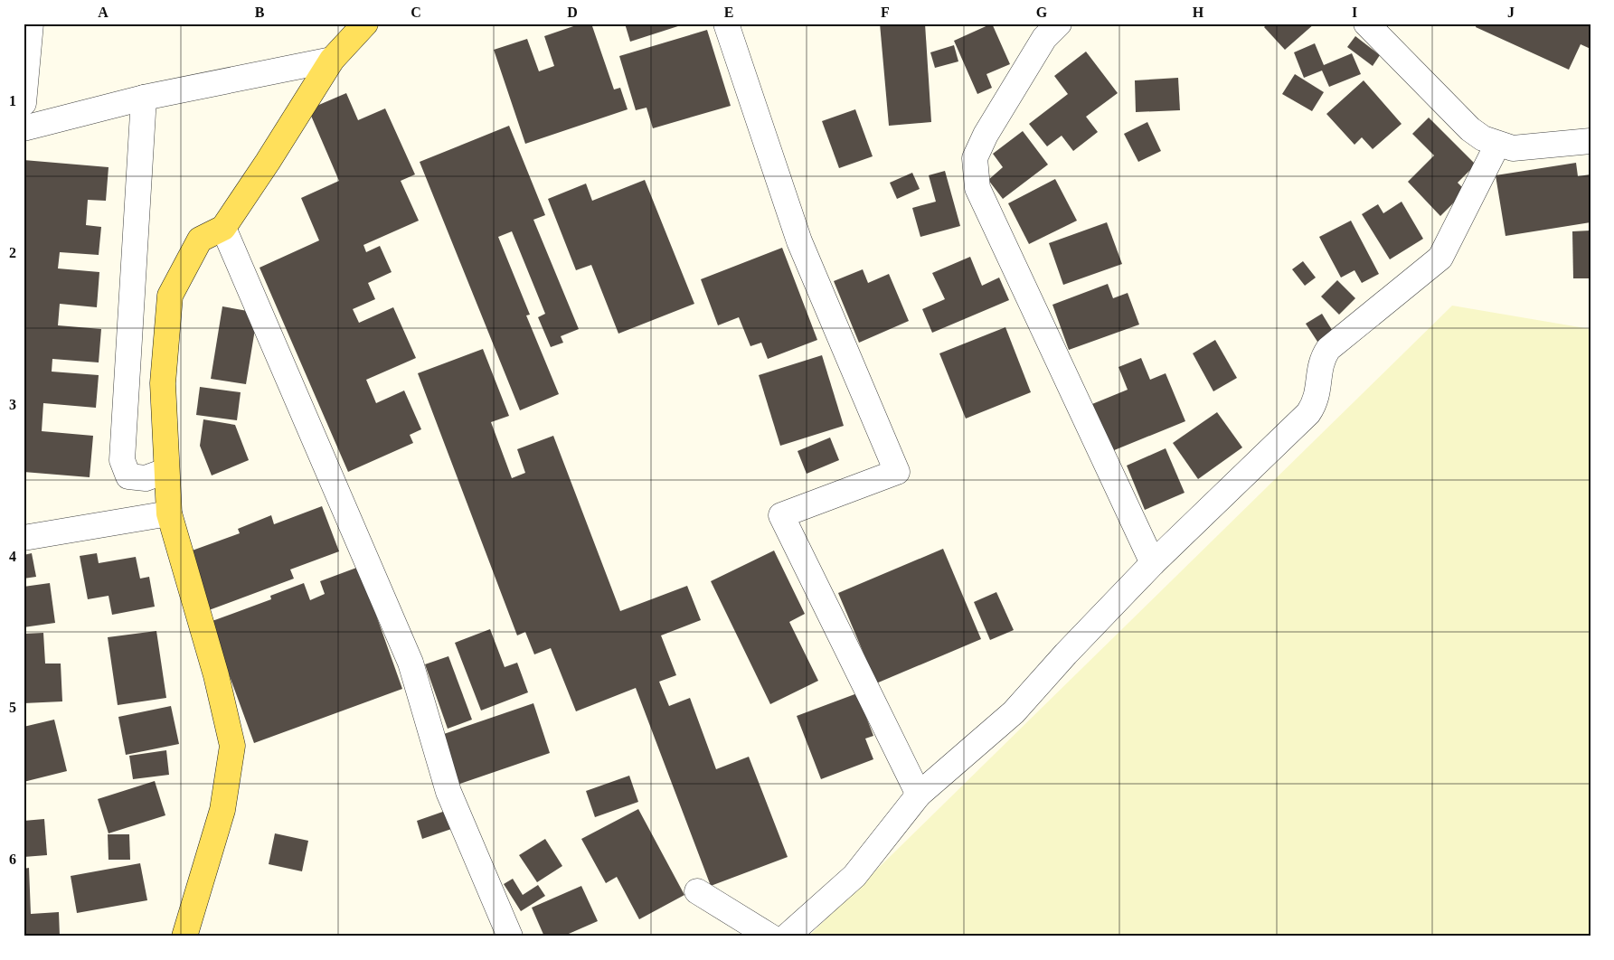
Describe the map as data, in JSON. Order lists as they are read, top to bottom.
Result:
{
  "grid": {
    "columns": [
      "A",
      "B",
      "C",
      "D",
      "E",
      "F",
      "G",
      "H",
      "I",
      "J"
    ],
    "rows": [
      "1",
      "2",
      "3",
      "4",
      "5",
      "6"
    ]
  }
}
